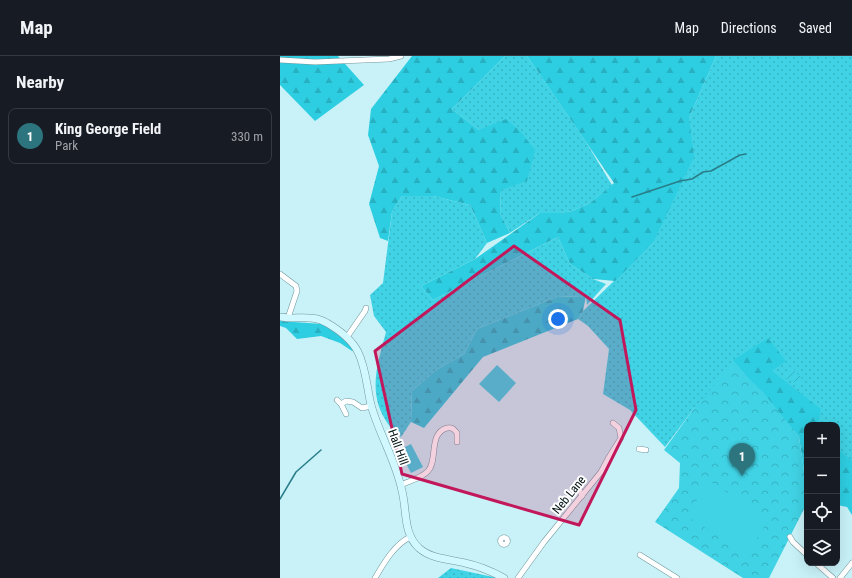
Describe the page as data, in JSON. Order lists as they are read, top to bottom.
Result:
{
  "streets": {
    "street": ["Hall Hill", "Neb Lane"]
  },
  "page": {
    "header": "Map",
    "nav": ["Map", "Directions", "Saved"],
    "heading": "Nearby",
    "list": [
      {
        "mark": "1",
        "name": "King George Field",
        "note": "Park",
        "value": "330 m"
      }
    ],
    "map_buttons": ["+", "−"],
    "pins": "1"
  }
}
